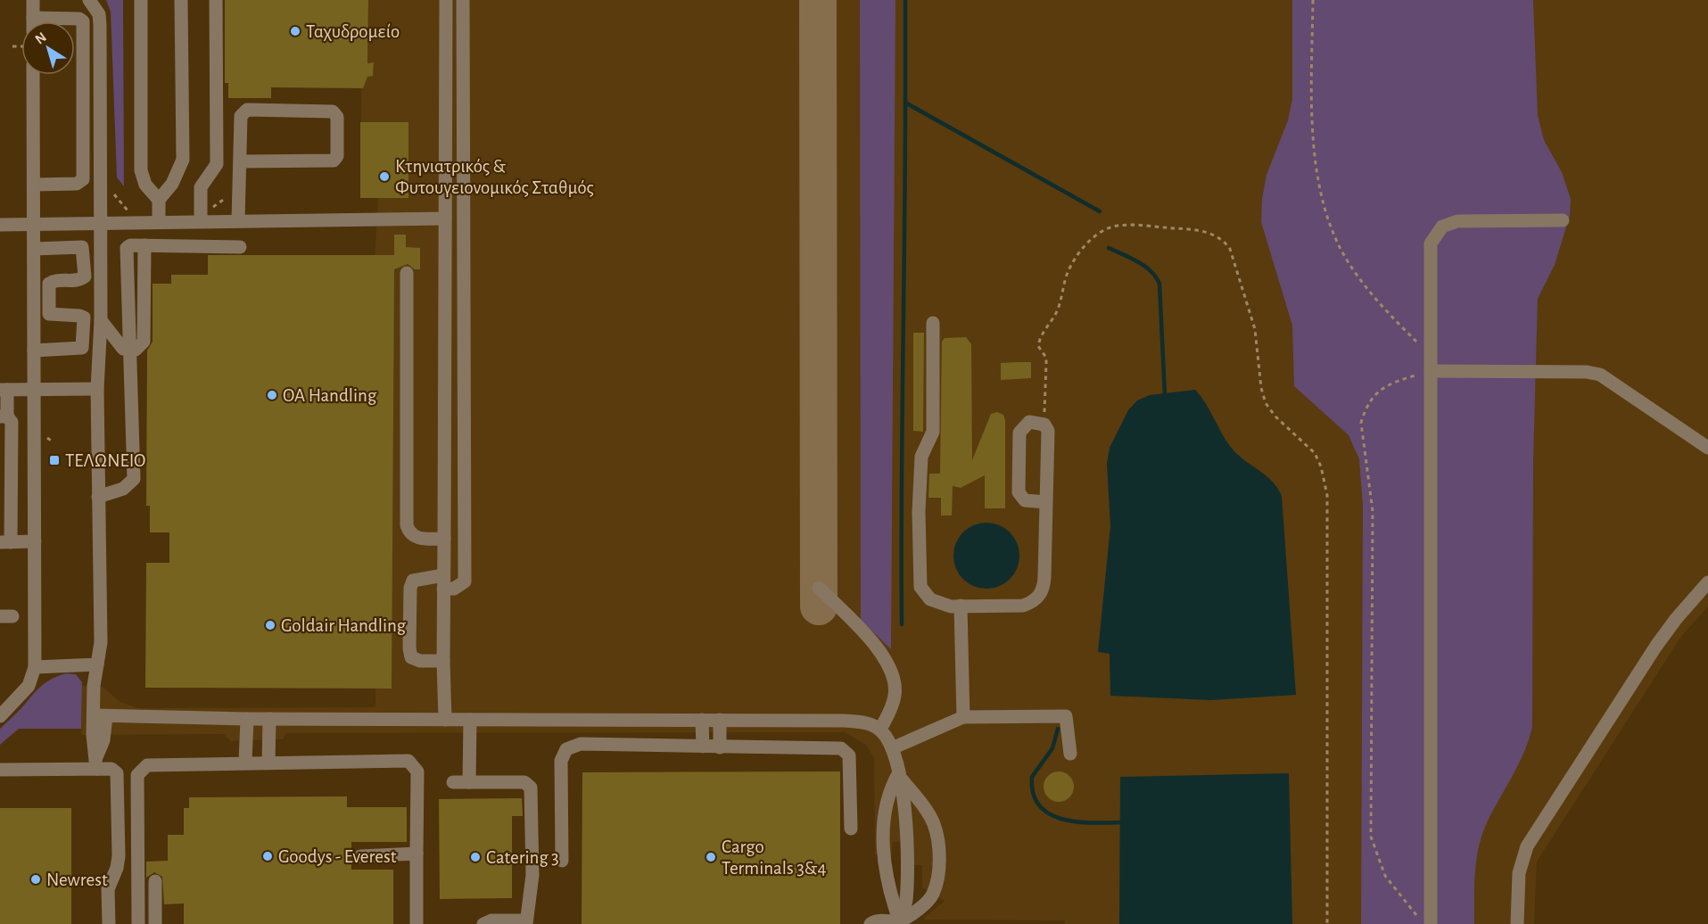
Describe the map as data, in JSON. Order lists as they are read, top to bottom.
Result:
{
  "places": {
    "other": [
      "Ταχυδρομείο",
      "Κτηνιατρικός & Φυτουγειονομικός Σταθμός",
      "OA Handling",
      "Goldair Handling",
      "Goodys - Everest",
      "Catering 3",
      "Cargo Terminals 3&4",
      "Newrest"
    ],
    "transit": ["ΤΕΛΩΝΕΙΟ"]
  },
  "north": "top left"
}
